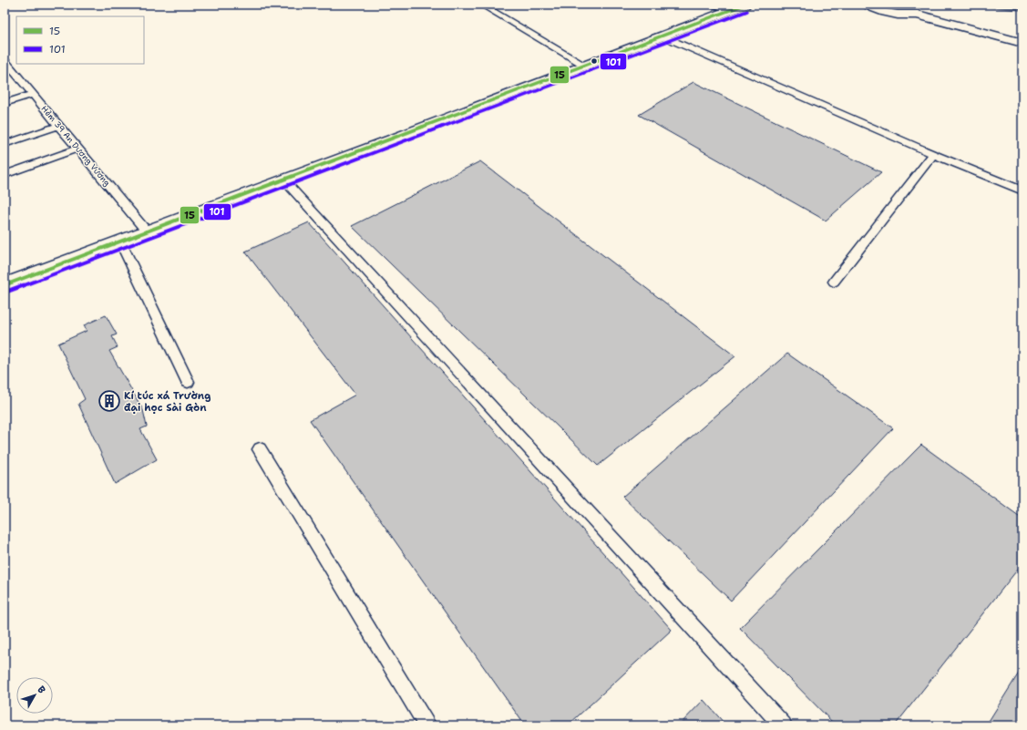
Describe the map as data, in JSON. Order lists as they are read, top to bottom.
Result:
{
  "streets": {
    "lane": ["Hẻm 39 An Dương Vương"]
  },
  "places": {
    "building": ["Kí túc xá Trường đại học Sài Gòn"]
  },
  "lines": ["transit line 15", "transit line 101"],
  "legend": ["15", "101"],
  "north": "top right"
}
